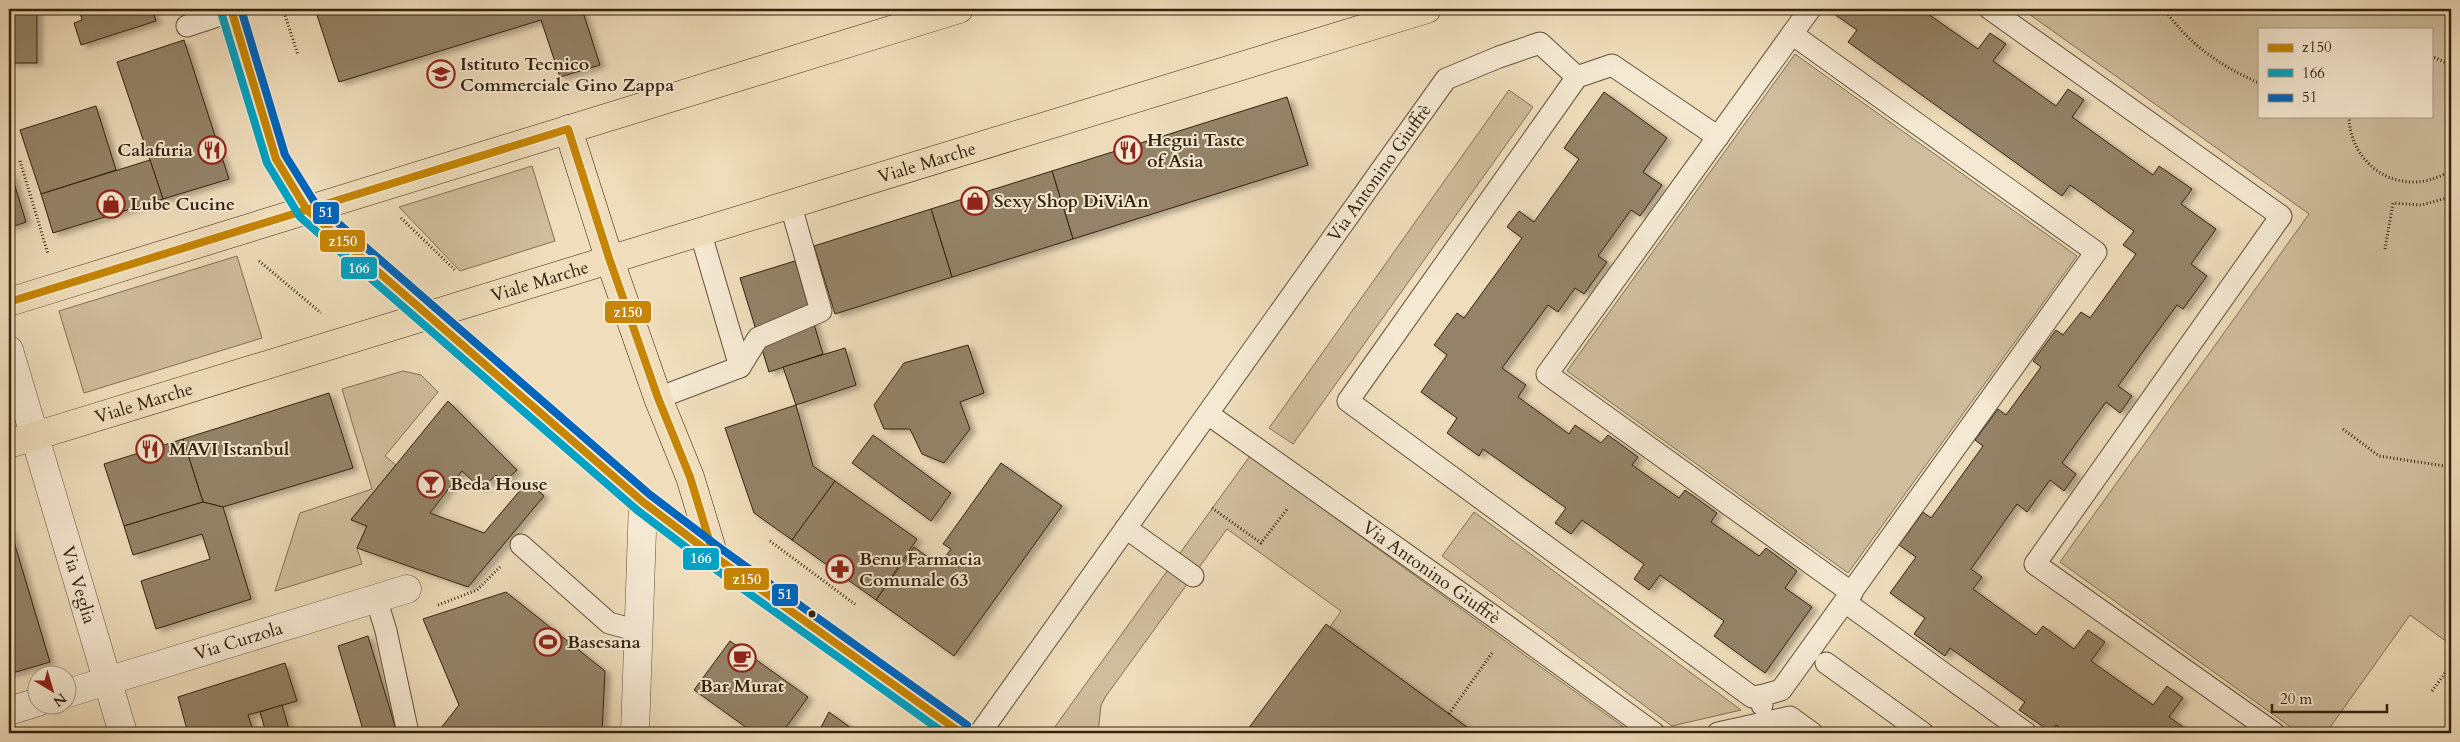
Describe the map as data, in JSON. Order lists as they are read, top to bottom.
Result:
{
  "streets": {
    "main road": ["Viale Marche"],
    "street": ["Via Veglia", "Via Curzola"],
    "lane": ["Via Antonino Giuffrè"]
  },
  "crossings": [
    ["Viale Marche", "Via Veglia"],
    ["Via Veglia", "Via Curzola"]
  ],
  "places": {
    "school or university": ["Istituto Tecnico Commerciale Gino Zappa"],
    "restaurant": ["Calafuria", "Hegui Taste of Asia", "MAVI Istanbul"],
    "shop": ["Sexy Shop DiViAn", "Lube Cucine"],
    "bar": ["Beda House"],
    "pharmacy": ["Benu Farmacia Comunale 63"],
    "sports": ["Basesana"],
    "cafe": ["Bar Murat"]
  },
  "lines": ["transit line z150", "transit line 51", "transit line 166"],
  "legend": ["z150", "166", "51"],
  "scale_bar": "20 m",
  "north": "bottom right"
}
